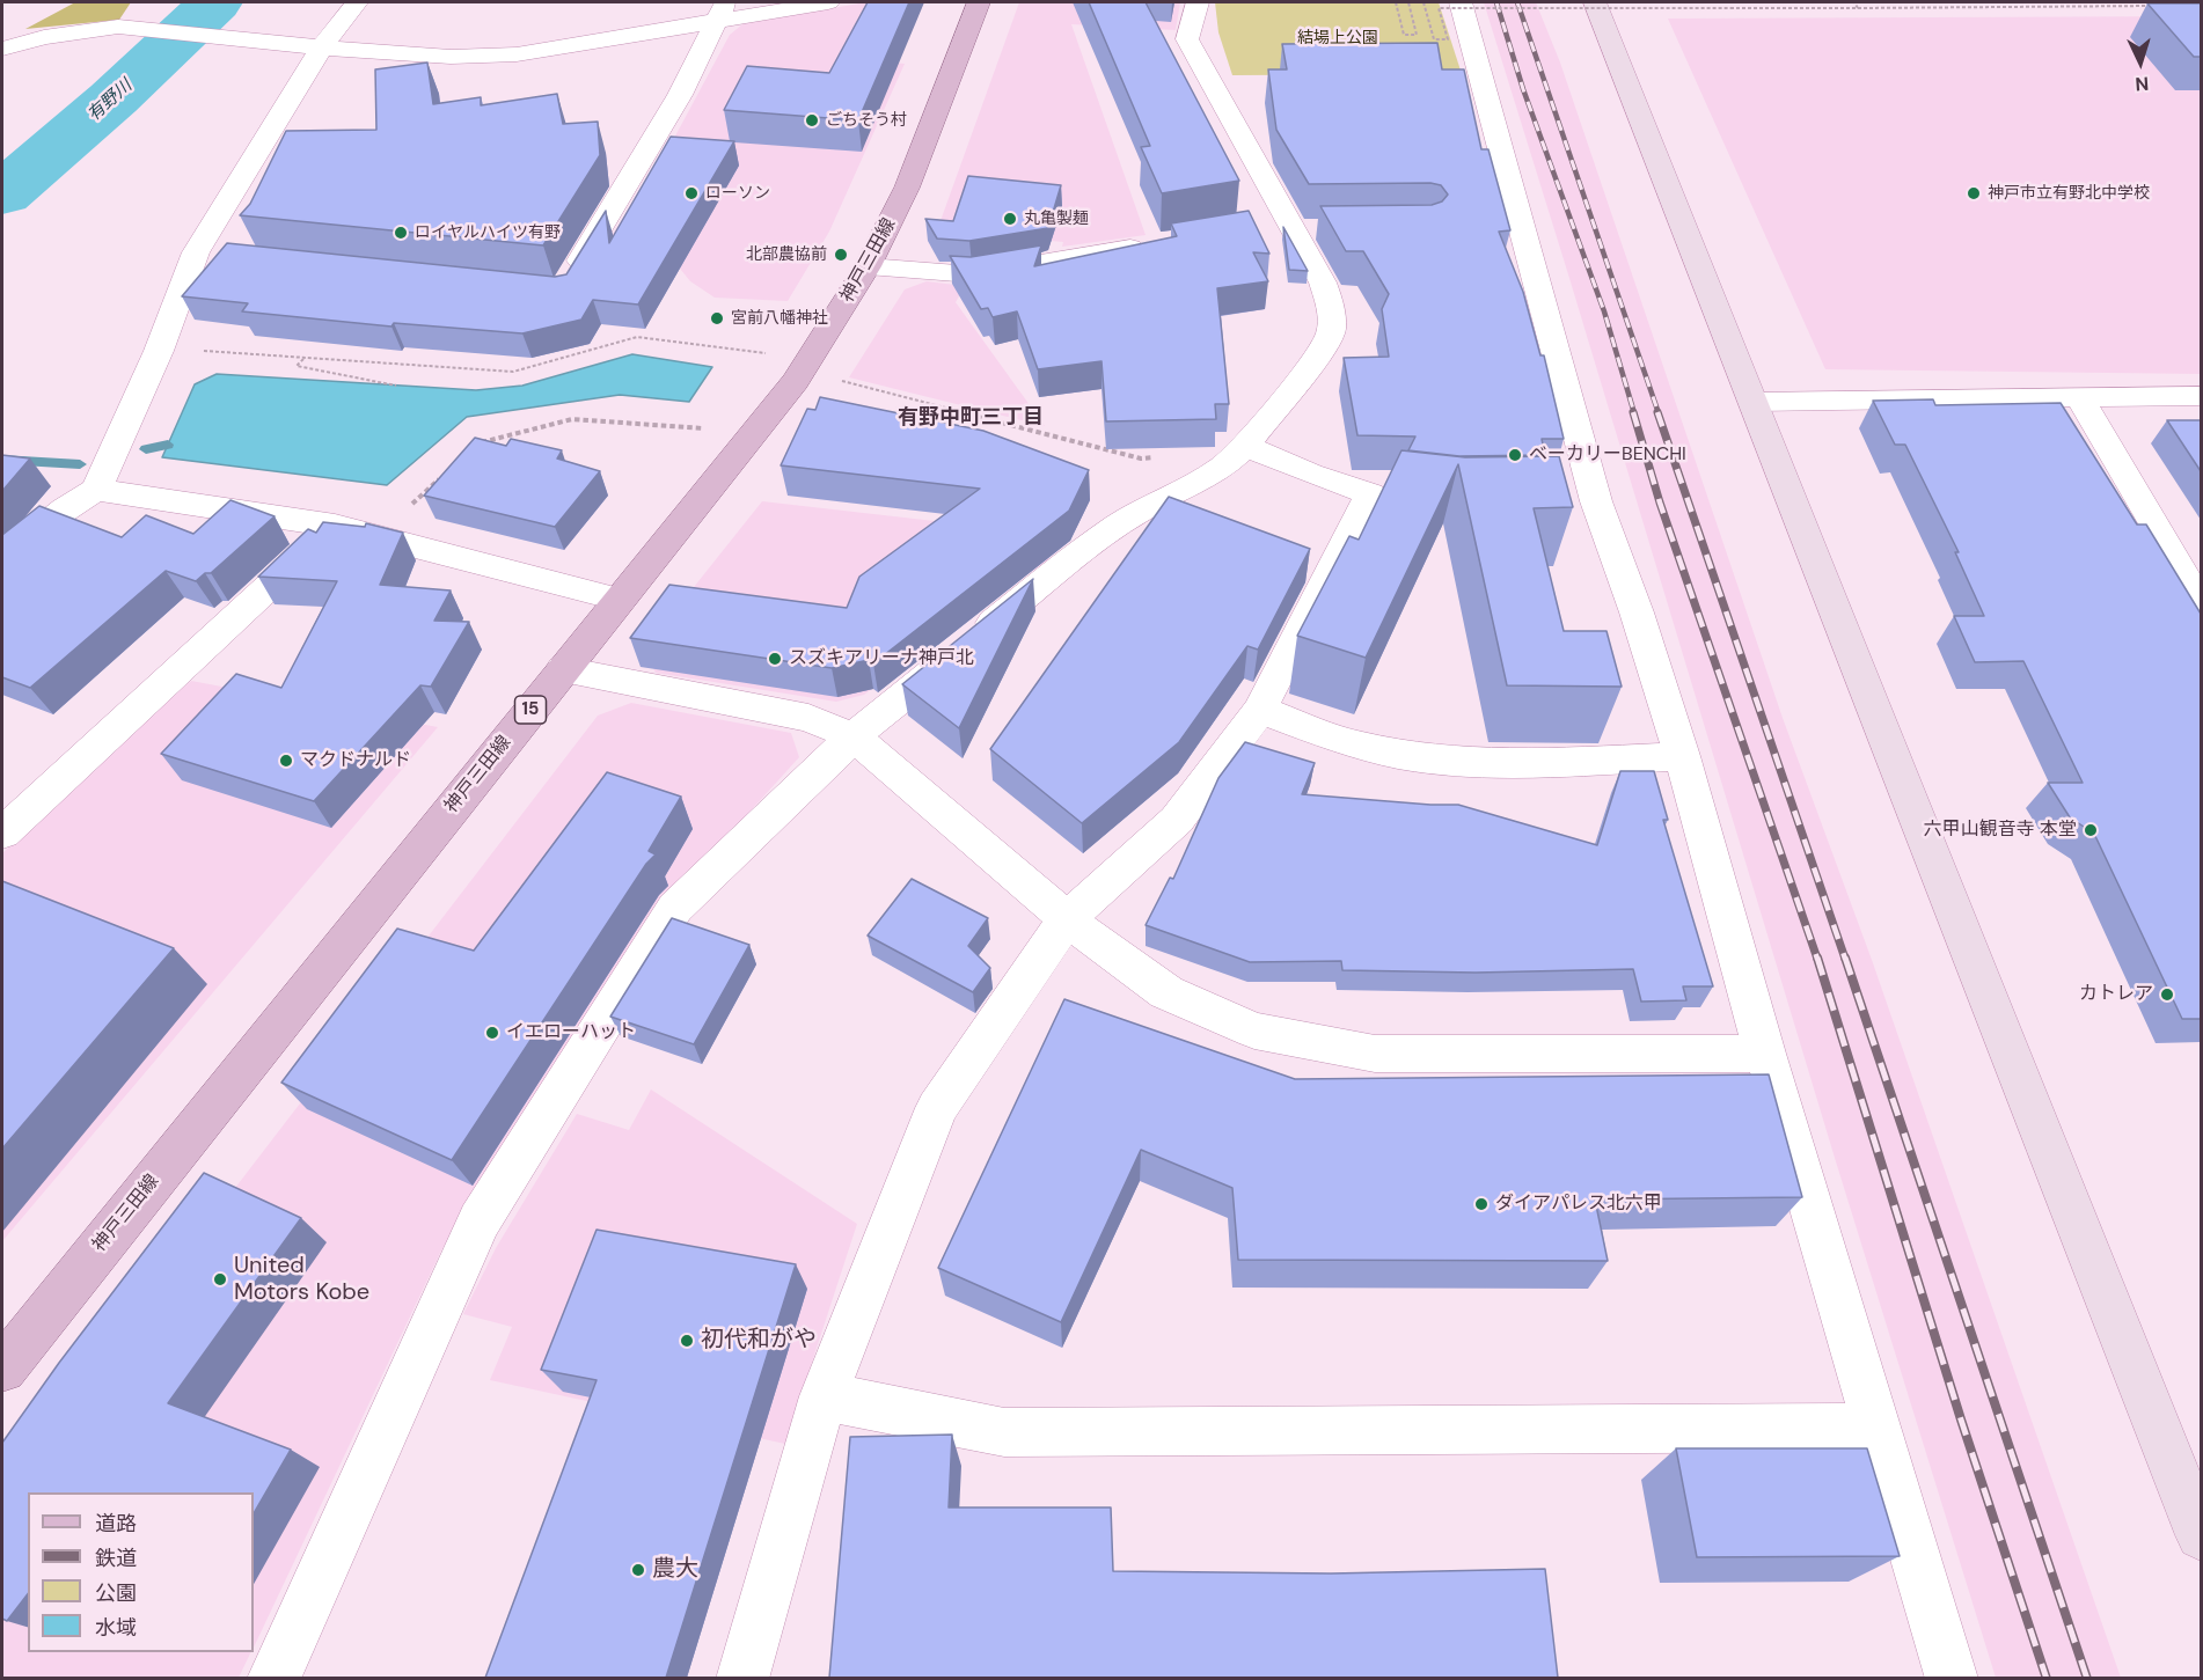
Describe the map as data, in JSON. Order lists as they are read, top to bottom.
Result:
{
  "streets": {
    "main road": ["神戸三田線", "15"]
  },
  "districts": ["有野中町三丁目"],
  "water": ["有野川"],
  "parks": ["結場上公園"],
  "places": [
    "ごちそう村",
    "ローソン",
    "神戸市立有野北中学校",
    "丸亀製麺",
    "ロイヤルハイツ有野",
    "北部農協前",
    "宮前八幡神社",
    "ベーカリーBENCHI",
    "スズキアリーナ神戸北",
    "マクドナルド",
    "六甲山観音寺 本堂",
    "カトレア",
    "イエローハット",
    "ダイアパレス北六甲",
    "United Motors Kobe",
    "初代和がや",
    "農大"
  ],
  "legend": [
    "道路",
    "鉄道",
    "公園",
    "水域"
  ],
  "north": "bottom"
}
